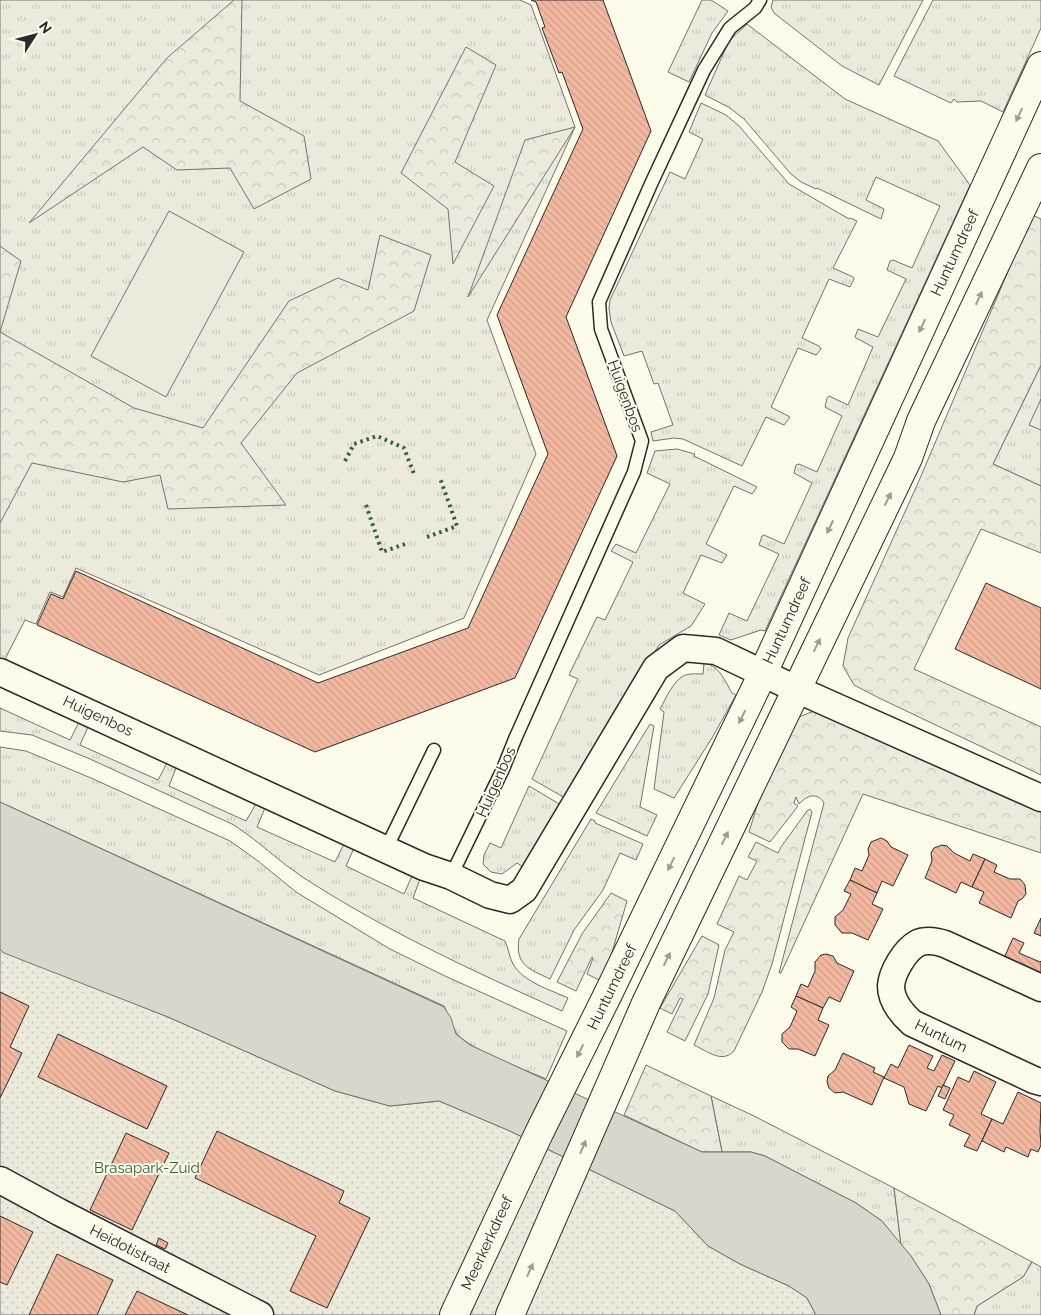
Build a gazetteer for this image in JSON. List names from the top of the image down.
{
  "streets": {
    "street": [
      "Huntumdreef",
      "Huigenbos",
      "Huntum",
      "Meerkerkdreef",
      "Heidotistraat"
    ]
  },
  "crossings": [
    ["Huntumdreef", "Huigenbos"],
    ["Huntumdreef", "Meerkerkdreef"]
  ],
  "parks": ["Brasapark-Zuid"],
  "north": "top right"
}
